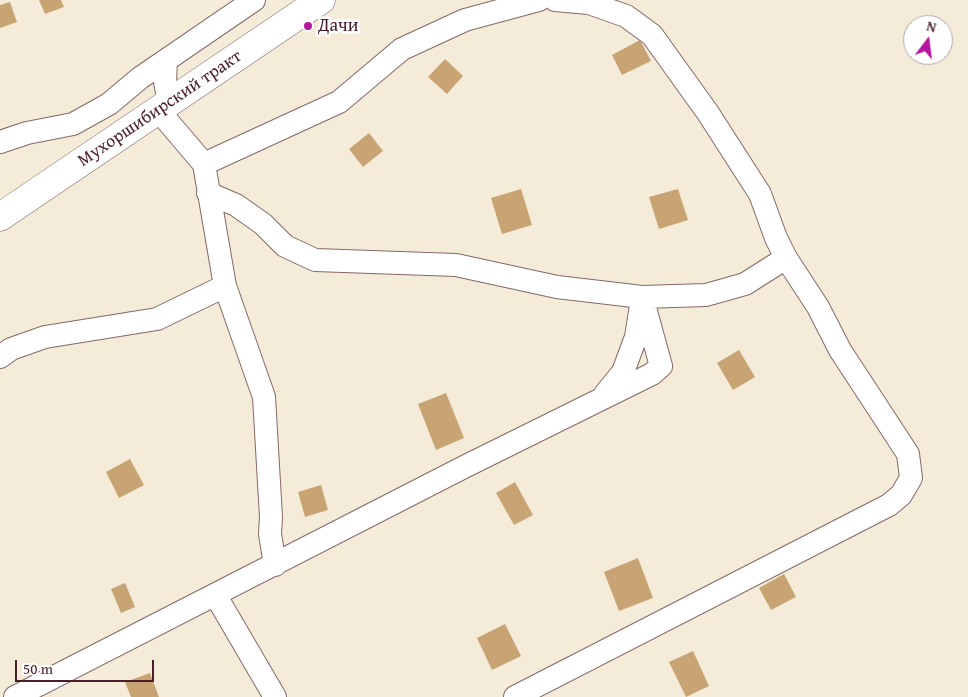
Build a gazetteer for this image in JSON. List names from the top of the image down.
{
  "streets": {
    "main road": ["Мухоршибирский тракт"]
  },
  "places": ["Дачи"],
  "scale_bar": "50 m",
  "north": "top"
}
